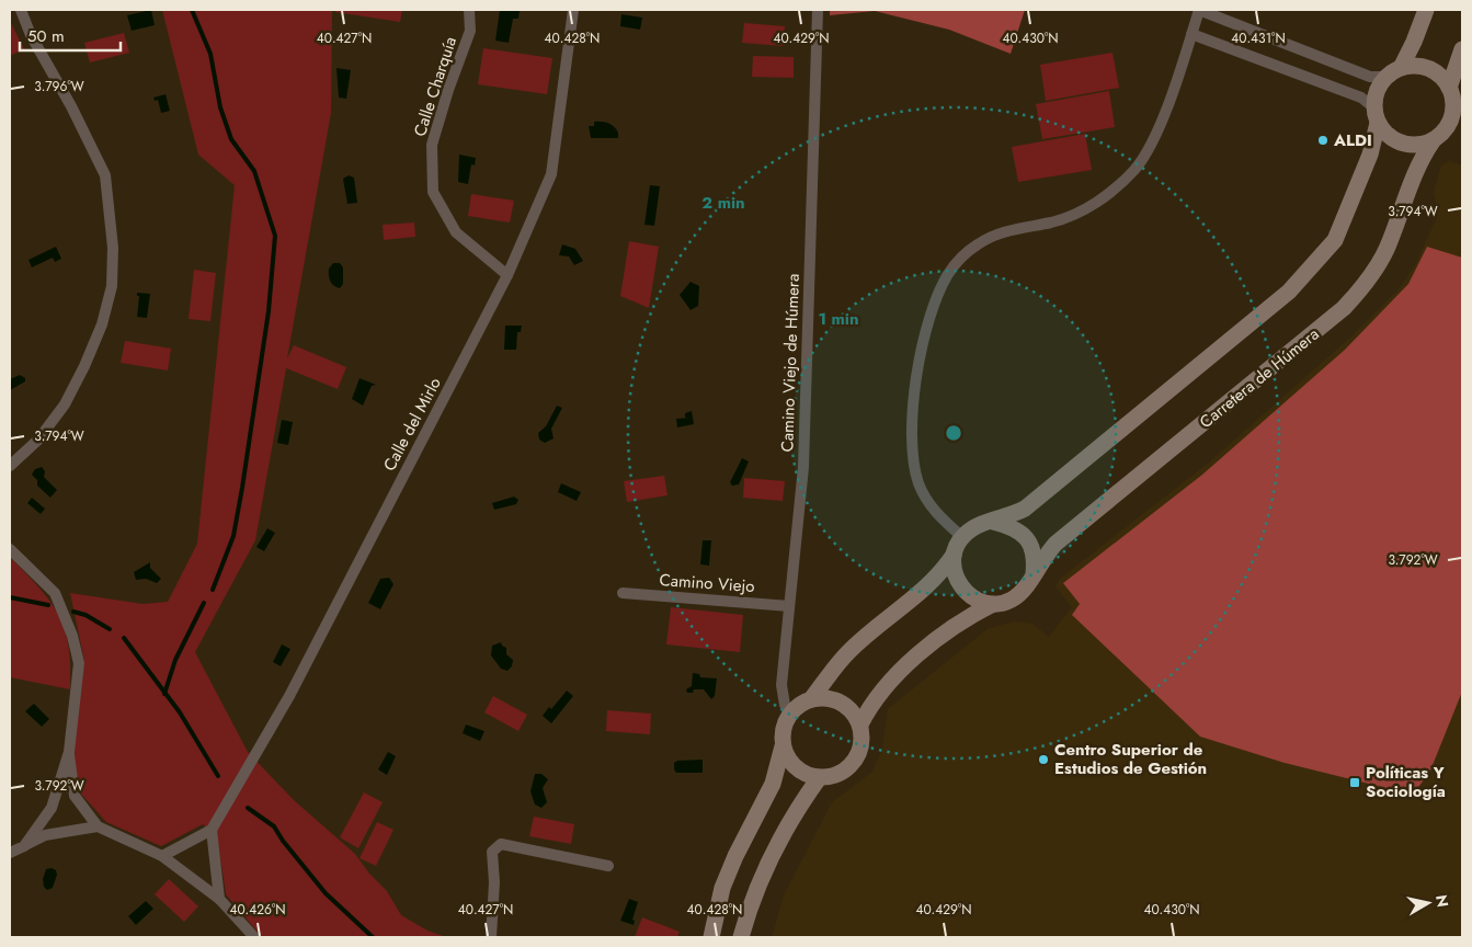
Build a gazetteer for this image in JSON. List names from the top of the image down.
{
  "streets": {
    "street": [
      "Calle Charquía",
      "Camino Viejo de Húmera",
      "Carretera de Húmera",
      "Calle del Mirlo",
      "Camino Viejo"
    ]
  },
  "crossings": [
    ["Calle Charquía", "Calle del Mirlo"],
    ["Camino Viejo de Húmera", "Camino Viejo"]
  ],
  "places": {
    "other": ["ALDI", "Centro Superior de Estudios de Gestión"],
    "transit": ["Políticas Y Sociología"]
  },
  "scale_bar": "50 m",
  "north": "right",
  "coordinates": [
    "40.427°N",
    "40.428°N",
    "40.429°N",
    "40.430°N",
    "40.431°N",
    "3.796°W",
    "3.794°W",
    "3.792°W",
    "40.426°N"
  ],
  "rings": ["2 min", "1 min"]
}
